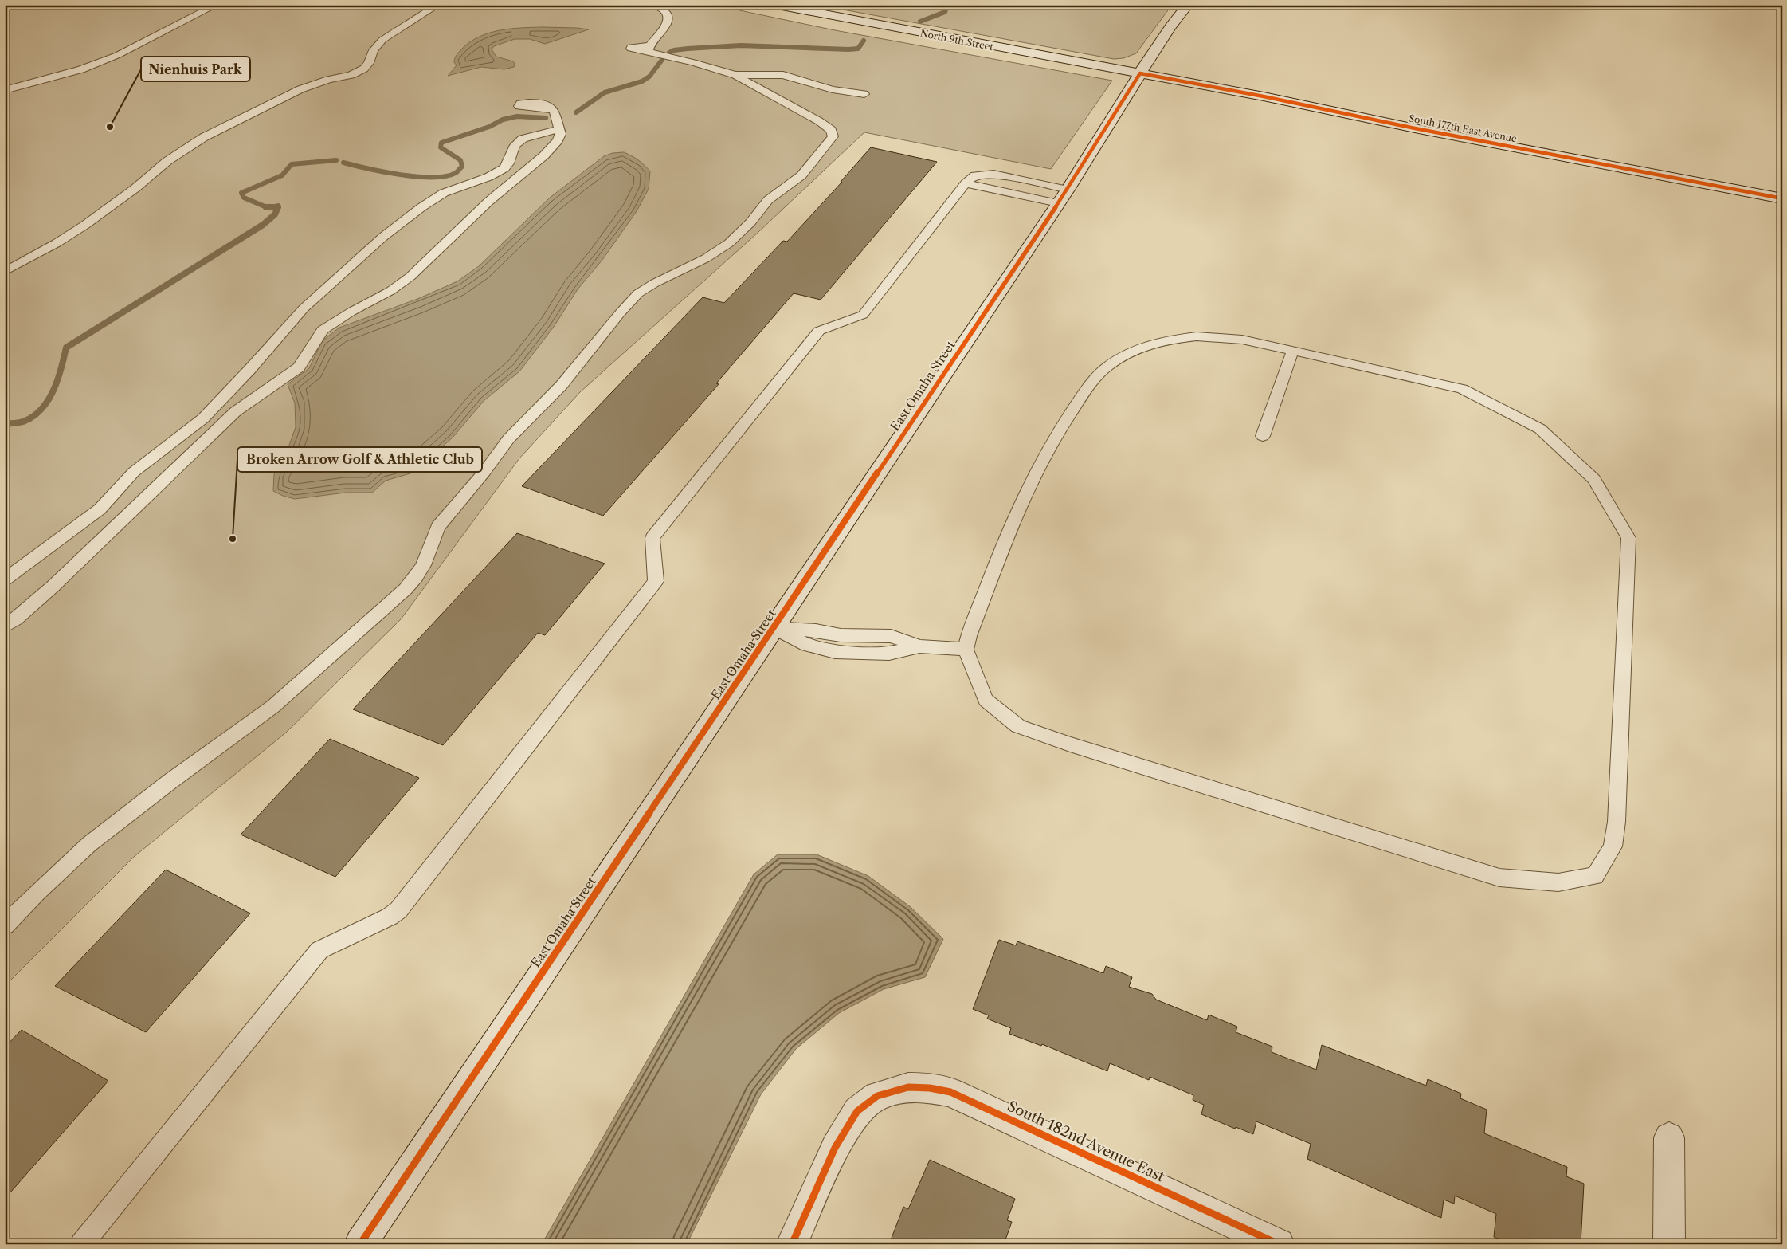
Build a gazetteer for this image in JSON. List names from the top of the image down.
{
  "streets": {
    "street": [
      "North 9th Street",
      "South 177th East Avenue",
      "East Omaha Street",
      "South 182nd Avenue East"
    ]
  },
  "crossings": [
    ["North 9th Street", "South 177th East Avenue"],
    ["North 9th Street", "East Omaha Street"],
    ["South 177th East Avenue", "East Omaha Street"]
  ],
  "places": ["Nienhuis Park", "Broken Arrow Golf & Athletic Club"]
}
